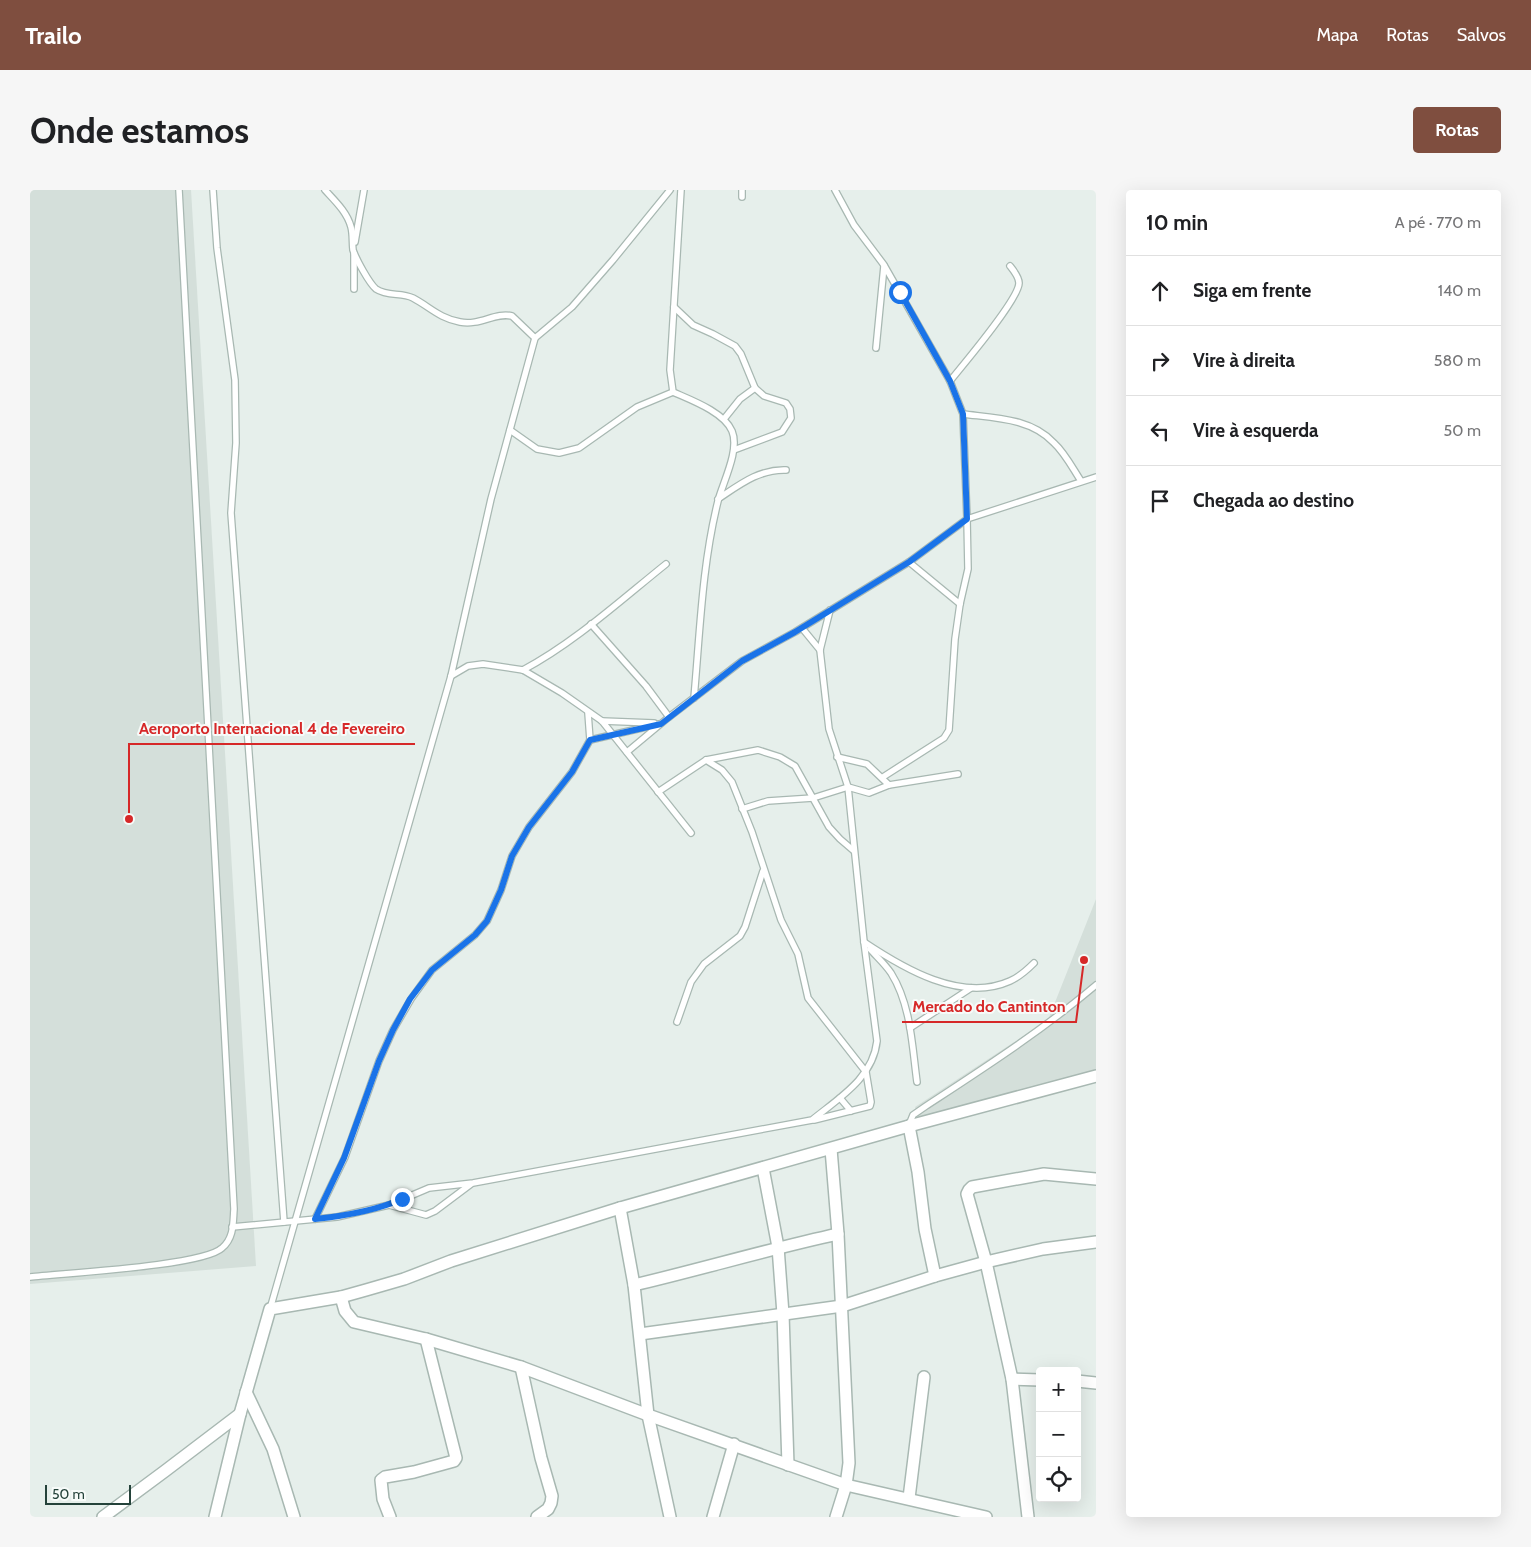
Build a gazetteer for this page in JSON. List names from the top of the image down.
{
  "places": ["Aeroporto Internacional 4 de Fevereiro", "Mercado do Cantinton"],
  "scale_bar": "50 m",
  "page": {
    "header": "Trailo",
    "nav": ["Mapa", "Rotas", "Salvos"],
    "buttons": "Rotas",
    "title": "Onde estamos",
    "heading": ["10 min", "A pé · 770 m"],
    "list": [
      ["Siga em frente", "140 m"],
      ["Vire à direita", "580 m"],
      ["Vire à esquerda", "50 m"],
      "Chegada ao destino"
    ],
    "map_buttons": ["+", "−"],
    "scale": "50 m"
  }
}
